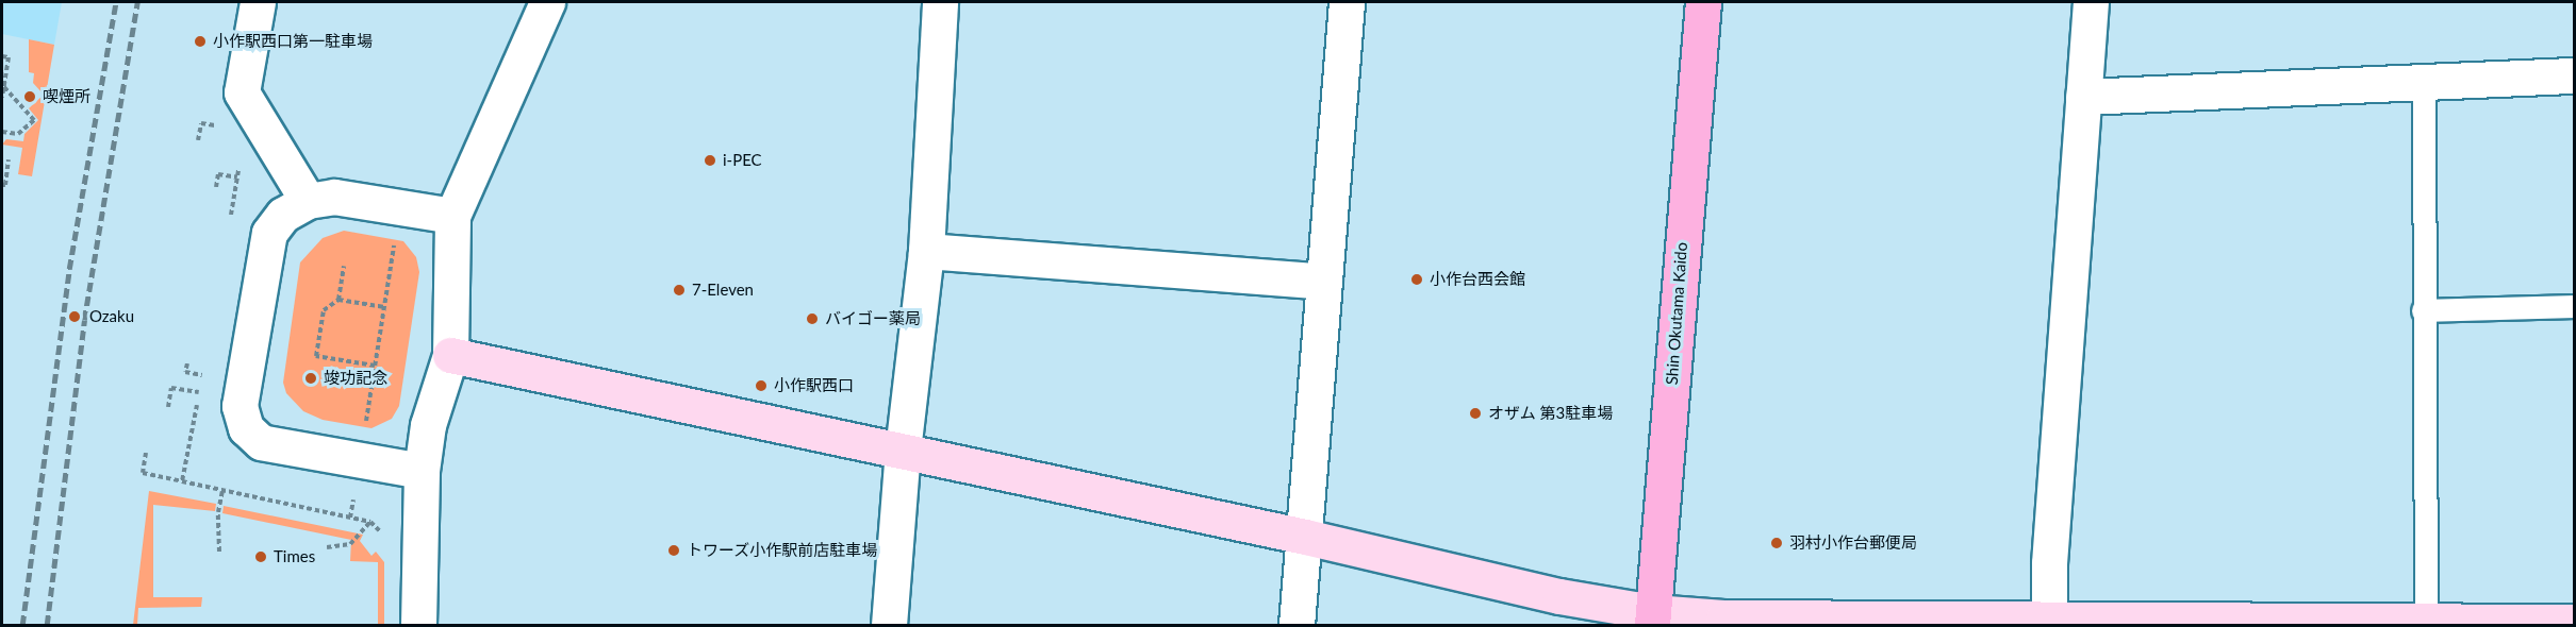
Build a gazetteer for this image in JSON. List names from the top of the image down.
{
  "streets": {
    "main road": ["Shin Okutama Kaido"]
  },
  "places": [
    "小作駅西口第一駐車場",
    "喫煙所",
    "i-PEC",
    "小作台西会館",
    "7-Eleven",
    "Ozaku",
    "バイゴー薬局",
    "竣功記念",
    "小作駅西口",
    "オザム 第3駐車場",
    "羽村小作台郵便局",
    "トワーズ小作駅前店駐車場",
    "Times"
  ]
}
